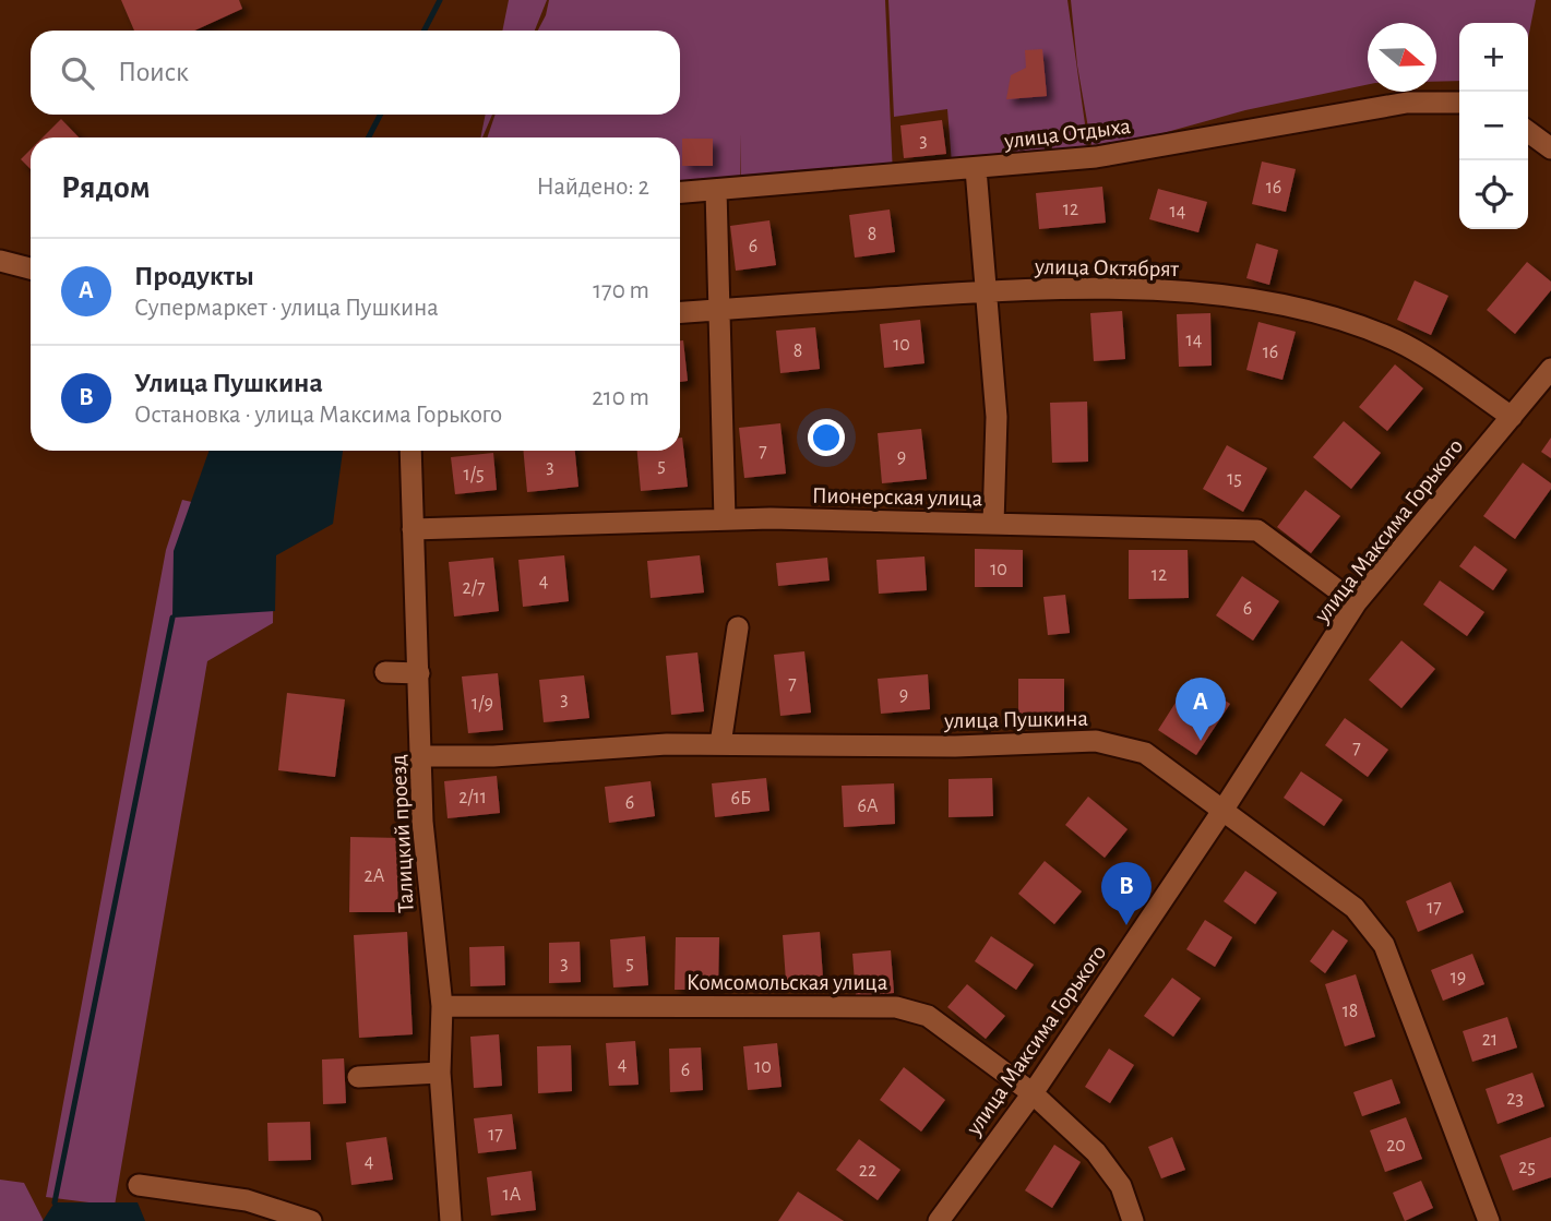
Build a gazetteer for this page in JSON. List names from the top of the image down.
{
  "streets": {
    "street": [
      "улица Отдыха",
      "улица Октябрят",
      "Пионерская улица",
      "улица Максима Горького",
      "улица Пушкина",
      "Талицкий проезд",
      "Комсомольская улица"
    ]
  },
  "crossings": [
    ["улица Октябрят", "улица Максима Горького"],
    ["Пионерская улица", "улица Максима Горького"],
    ["Пионерская улица", "Талицкий проезд"],
    ["улица Максима Горького", "улица Пушкина"],
    ["улица Максима Горького", "Комсомольская улица"],
    ["улица Пушкина", "Талицкий проезд"],
    ["Талицкий проезд", "Комсомольская улица"]
  ],
  "house_numbers": [
    "3",
    "16",
    "12",
    "14",
    "8",
    "6",
    "14",
    "10",
    "8",
    "16",
    "7",
    "9",
    "5",
    "3",
    "1/5",
    "15",
    "10",
    "12",
    "4",
    "2/7",
    "6",
    "7",
    "9",
    "3",
    "1/9",
    "7",
    "2/11",
    "6Б",
    "6",
    "6А",
    "2А",
    "17",
    "3",
    "5",
    "19",
    "18",
    "21",
    "4",
    "10",
    "6",
    "23",
    "17",
    "20",
    "4",
    "25",
    "22",
    "1А"
  ],
  "north": "right",
  "page": {
    "map_buttons": ["+", "−"],
    "search": "Поиск",
    "heading": ["Рядом", "Найдено: 2"],
    "list": [
      {
        "mark": "A",
        "name": "Продукты",
        "note": "Супермаркет · улица Пушкина",
        "value": "170 m"
      },
      {
        "mark": "B",
        "name": "Улица Пушкина",
        "note": "Остановка · улица Максима Горького",
        "value": "210 m"
      }
    ],
    "pins": ["A", "B"]
  }
}
